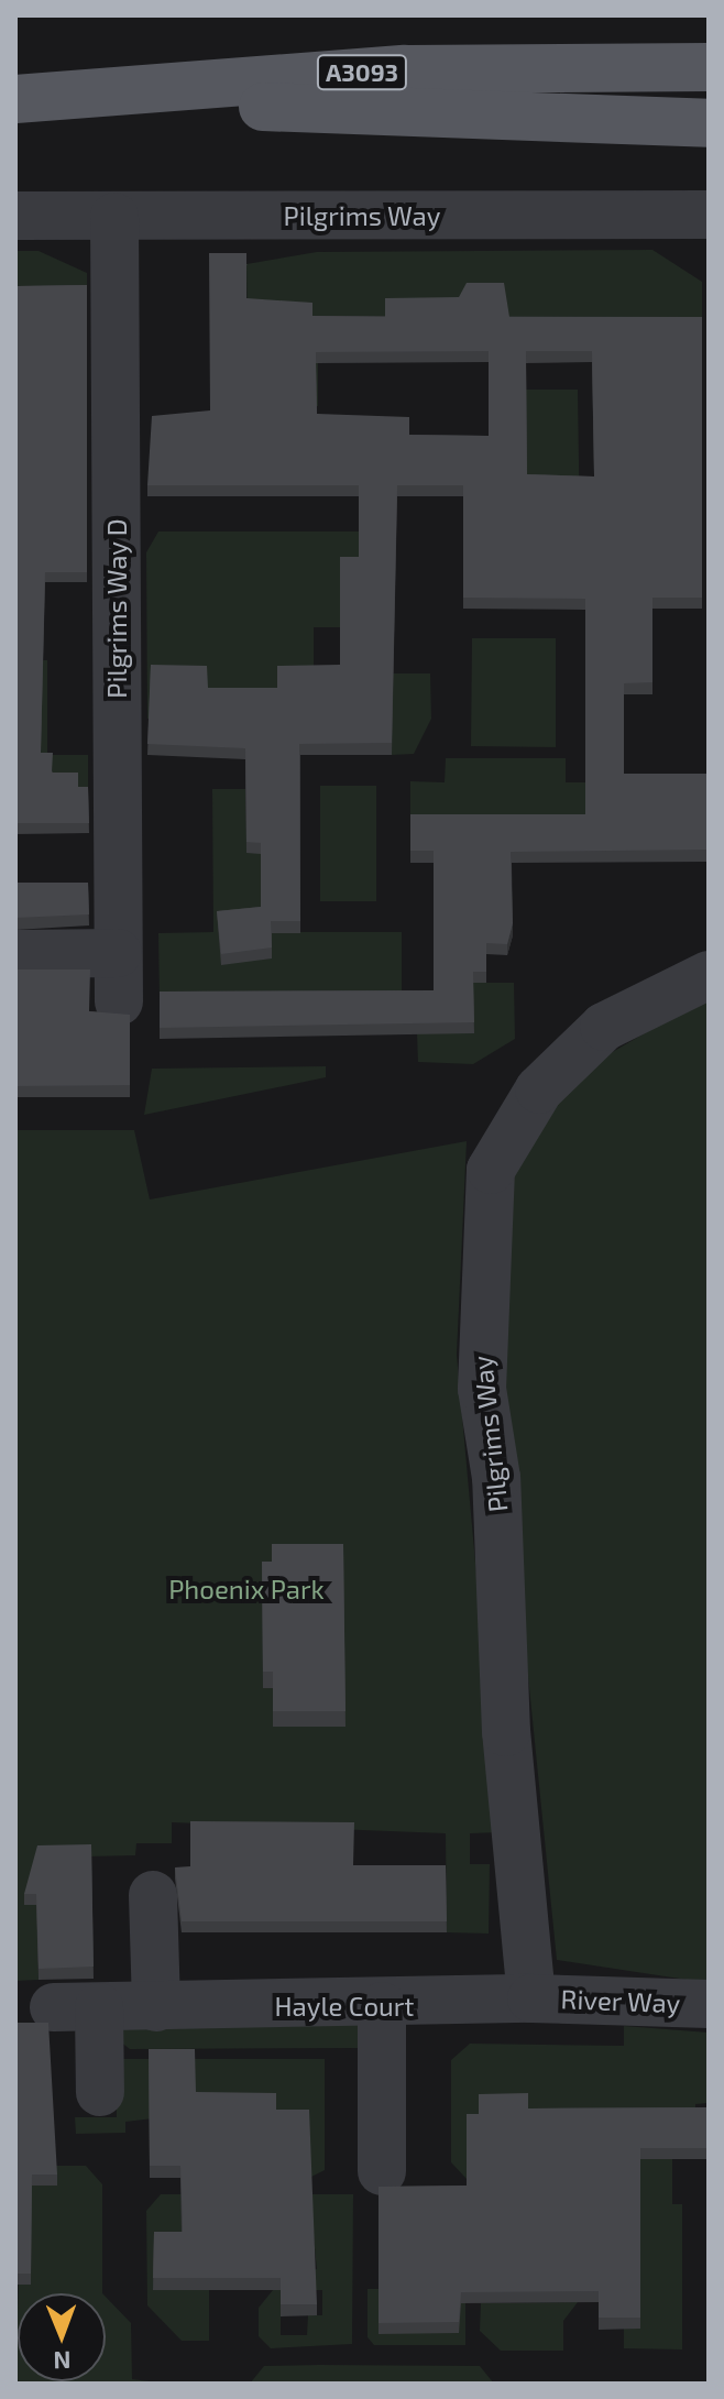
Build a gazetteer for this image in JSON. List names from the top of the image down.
{
  "streets": {
    "main road": ["A3093"],
    "street": [
      "Pilgrims Way",
      "Pilgrims Way D",
      "River Way",
      "Hayle Court"
    ]
  },
  "crossings": [
    ["Pilgrims Way", "Pilgrims Way D"],
    ["Pilgrims Way", "River Way"],
    ["Pilgrims Way", "Hayle Court"],
    ["River Way", "Hayle Court"]
  ],
  "parks": ["Phoenix Park"],
  "north": "bottom"
}
